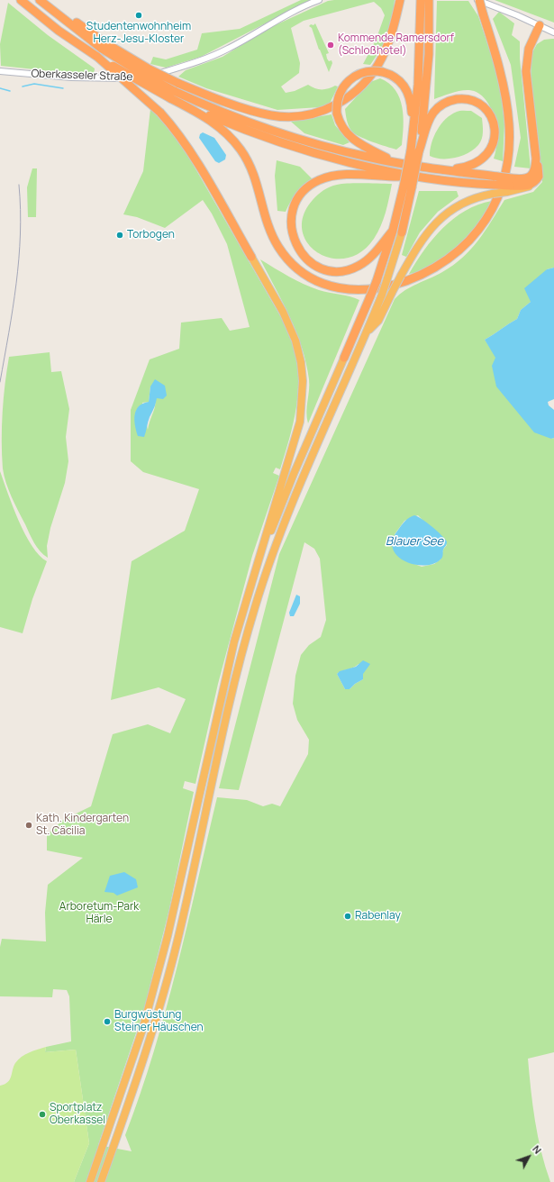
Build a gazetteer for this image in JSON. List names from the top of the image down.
{
  "streets": {
    "street": ["Oberkasseler Straße"]
  },
  "water": ["Blauer See"],
  "parks": ["Arboretum-Park Härle"],
  "places": [
    "Studentenwohnheim Herz-Jesu-Kloster",
    "Kommende Ramersdorf (Schloßhotel)",
    "Torbogen",
    "Kath. Kindergarten St. Cäcilia",
    "Rabenlay",
    "Burgwüstung Steiner Häuschen",
    "Sportplatz Oberkassel"
  ],
  "north": "top right"
}
